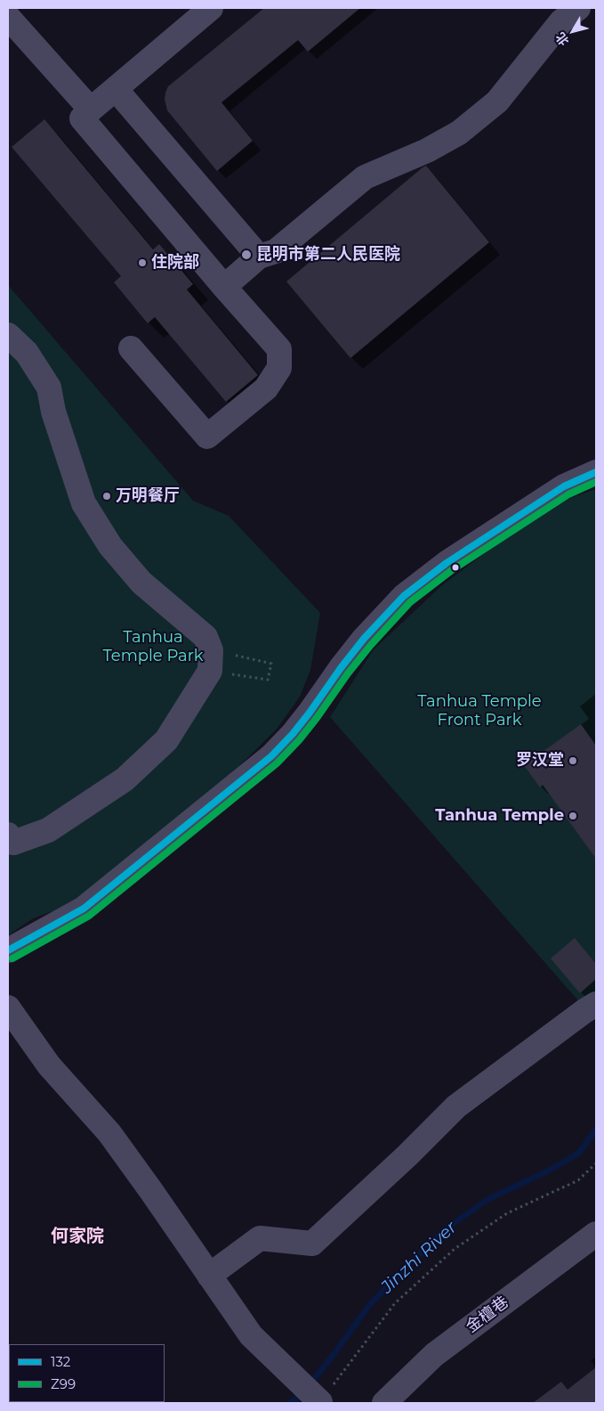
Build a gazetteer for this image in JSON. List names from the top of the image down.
{
  "streets": {
    "street": ["金檀巷"]
  },
  "districts": ["何家院"],
  "water": ["Jinzhi River"],
  "parks": ["Tanhua Temple Park", "Tanhua Temple Front Park"],
  "places": [
    "昆明市第二人民医院",
    "住院部",
    "万明餐厅",
    "罗汉堂",
    "Tanhua Temple"
  ],
  "lines": ["transit line 132", "transit line Z99"],
  "legend": ["132", "Z99"],
  "north": "bottom left"
}
